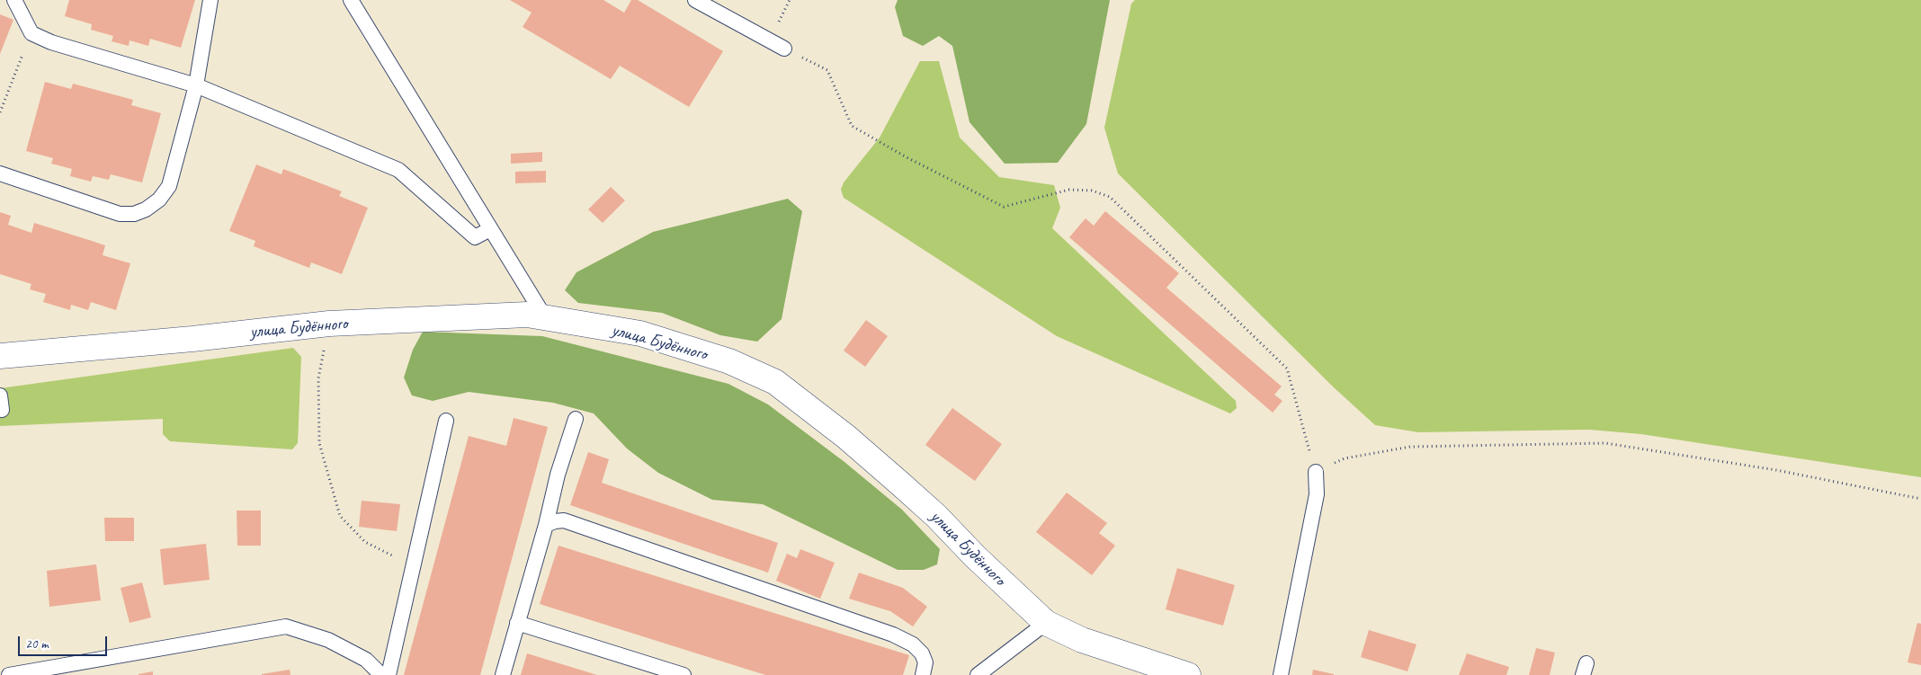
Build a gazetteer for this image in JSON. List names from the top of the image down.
{
  "streets": {
    "street": ["улица Будённого"]
  },
  "scale_bar": "20 m"
}
